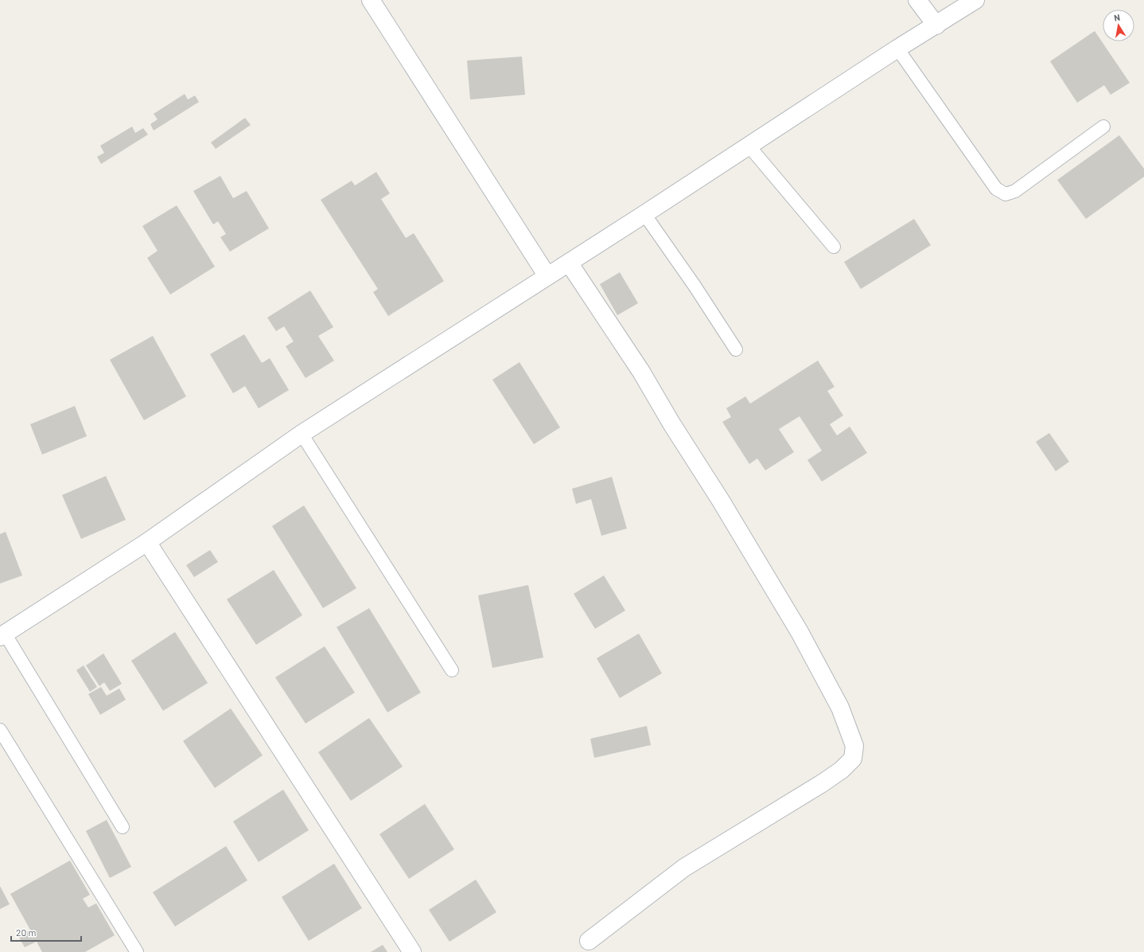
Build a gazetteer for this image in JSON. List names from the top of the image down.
{
  "scale_bar": "20 m",
  "north": "top"
}
